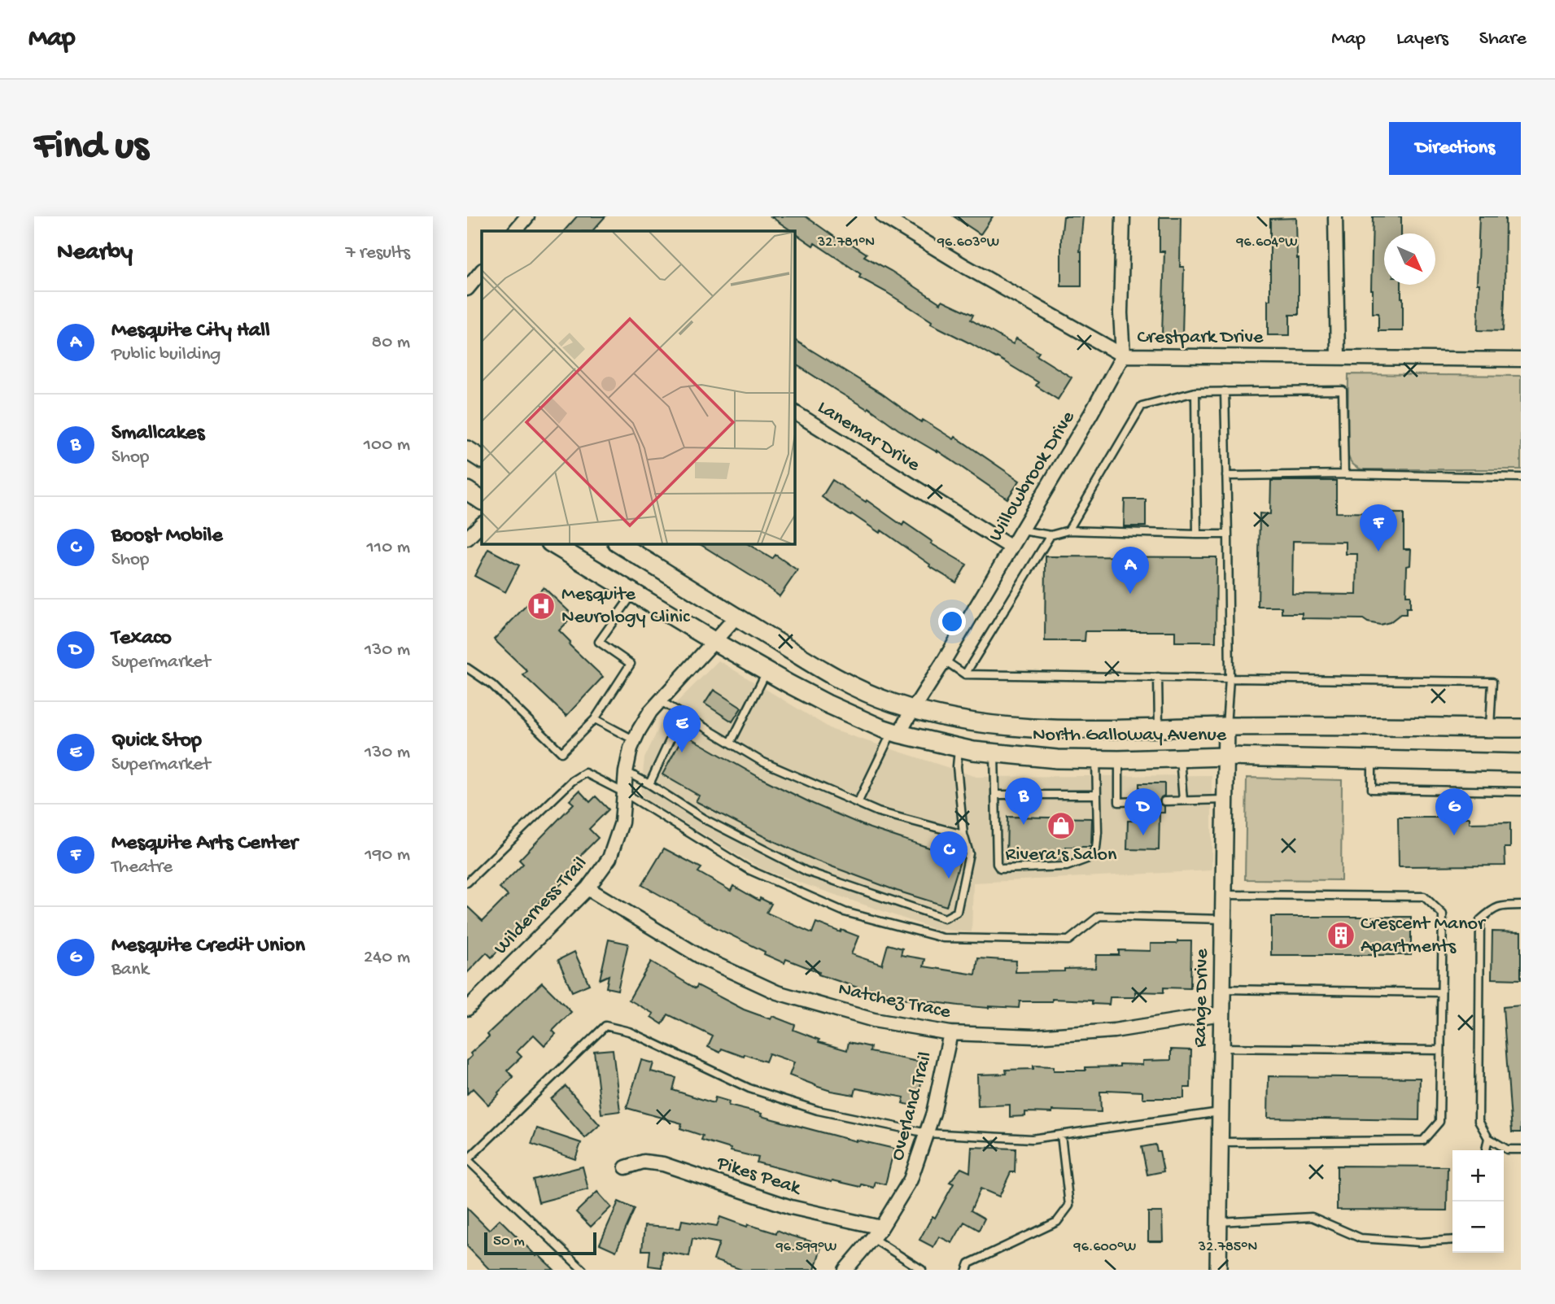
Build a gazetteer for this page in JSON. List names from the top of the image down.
{
  "streets": {
    "main road": ["North Galloway Avenue"],
    "street": [
      "Crestpark Drive",
      "Lanemar Drive",
      "Willowbrook Drive",
      "Wilderness Trail",
      "Range Drive",
      "Natchez Trace",
      "Overland Trail",
      "Pikes Peak"
    ]
  },
  "crossings": [
    ["Crestpark Drive", "Willowbrook Drive"],
    ["Lanemar Drive", "Willowbrook Drive"],
    ["Willowbrook Drive", "North Galloway Avenue"],
    ["North Galloway Avenue", "Wilderness Trail"],
    ["North Galloway Avenue", "Range Drive"],
    ["Wilderness Trail", "Natchez Trace"],
    ["Range Drive", "Natchez Trace"],
    ["Natchez Trace", "Overland Trail"],
    ["Overland Trail", "Pikes Peak"]
  ],
  "places": {
    "hospital": ["Mesquite Neurology Clinic"],
    "shop": ["Rivera's Salon"],
    "building": ["Crescent Manor Apartments"]
  },
  "scale_bar": "50 m",
  "north": "bottom right",
  "page": {
    "header": "Map",
    "nav": ["Map", "Layers", "Share"],
    "buttons": "Directions",
    "title": "Find us",
    "heading": ["Nearby", "7 results"],
    "list": [
      {
        "mark": "A",
        "name": "Mesquite City Hall",
        "note": "Public building",
        "value": "80 m"
      },
      {
        "mark": "B",
        "name": "Smallcakes",
        "note": "Shop",
        "value": "100 m"
      },
      {
        "mark": "C",
        "name": "Boost Mobile",
        "note": "Shop",
        "value": "110 m"
      },
      {
        "mark": "D",
        "name": "Texaco",
        "note": "Supermarket",
        "value": "130 m"
      },
      {
        "mark": "E",
        "name": "Quick Stop",
        "note": "Supermarket",
        "value": "130 m"
      },
      {
        "mark": "F",
        "name": "Mesquite Arts Center",
        "note": "Theatre",
        "value": "190 m"
      },
      {
        "mark": "G",
        "name": "Mesquite Credit Union",
        "note": "Bank",
        "value": "240 m"
      }
    ],
    "pins": [
      "F",
      "A",
      "E",
      "B",
      "D",
      "G",
      "C"
    ],
    "map_buttons": ["+", "−"],
    "scale": "50 m"
  },
  "coordinates": [
    "32.781°N",
    "96.603°W",
    "96.604°W",
    "32.785°N",
    "96.599°W",
    "96.600°W"
  ]
}
